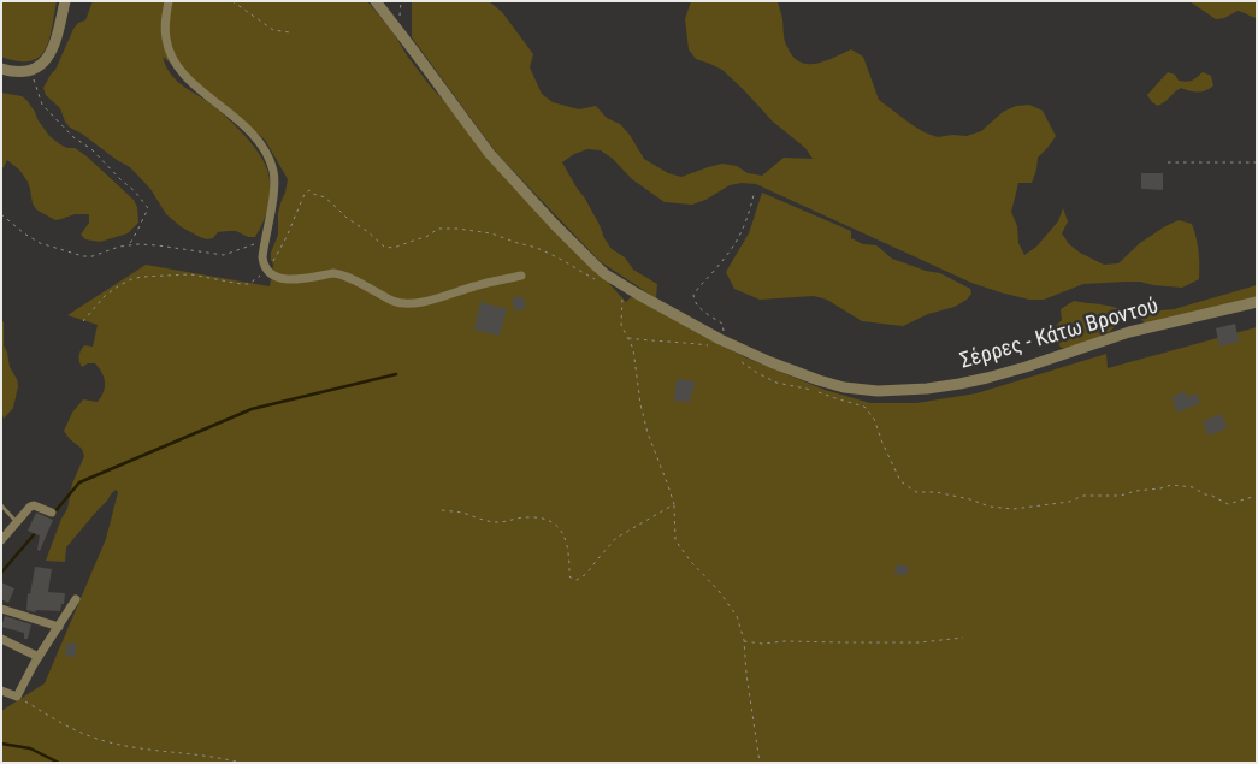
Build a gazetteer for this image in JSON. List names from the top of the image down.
{
  "streets": {
    "street": ["Σέρρες - Κάτω Βροντού"]
  }
}
